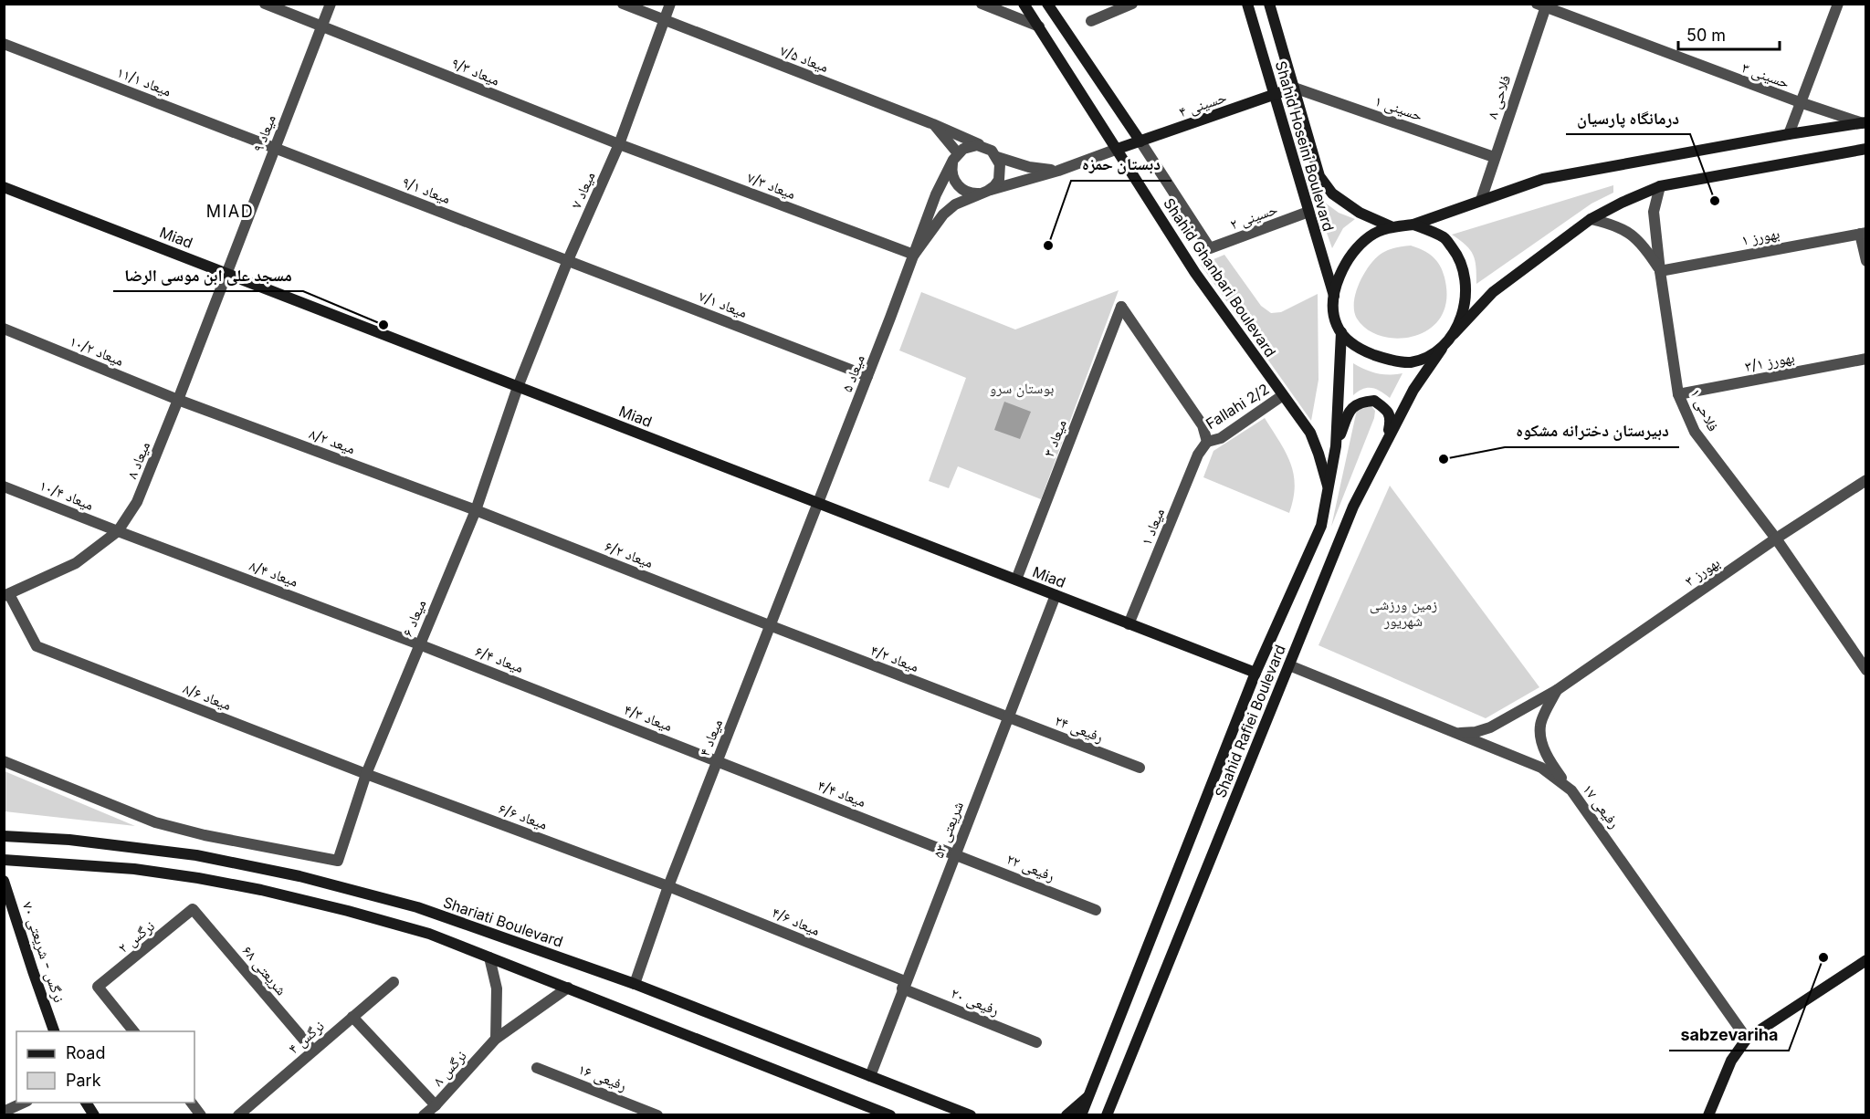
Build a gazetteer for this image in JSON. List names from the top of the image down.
{
  "streets": {
    "main road": [
      "حسینی ۴",
      "Shahid Hoseini Boulevard",
      "Miad",
      "Shahid Ghanbari Boulevard",
      "Shahid Rafiei Boulevard",
      "Shariati Boulevard",
      "نرگس - شریعتی ۷۰"
    ],
    "street": [
      "میعاد ۷/۵",
      "میعاد ۹/۳",
      "حسینی ۳",
      "میعاد ۱۱/۱",
      "فلاحی ۸",
      "حسینی ۱",
      "میعاد ۹",
      "میعاد ۷/۳",
      "میعاد ۹/۱",
      "میعاد ۷",
      "حسینی ۲",
      "بهورز ۱",
      "میعاد ۷/۱",
      "میعاد ۱۰/۲",
      "بهورز ۳/۱",
      "میعاد ۵",
      "Fallahi 2/2",
      "فلاحی ۱",
      "میعاد ۳",
      "میعد ۸/۲",
      "میعاد ۸",
      "میعاد ۱۰/۴",
      "میعاد ۱",
      "میعاد ۶/۲",
      "بهورز ۳",
      "میعاد ۸/۴",
      "میعاد ۶",
      "میعاد ۴/۲",
      "میعاد ۶/۴",
      "میعاد ۸/۶",
      "میعاد ۴/۳",
      "رفیعی ۲۴",
      "میعاد ۴",
      "میعاد ۴/۴",
      "رفیعی ۱۷",
      "میعاد ۶/۶",
      "شریعتی ۵۳",
      "رفیعی ۲۲",
      "میعاد ۴/۶",
      "نرگس ۲",
      "شریعتی ۶۸",
      "رفیعی ۲۰",
      "نرگس ۴",
      "نرگس ۸",
      "رفیعی ۱۶"
    ]
  },
  "crossings": [
    ["میعاد ۷/۵", "میعاد ۷"],
    ["میعاد ۹/۳", "میعاد ۹"],
    ["میعاد ۹/۳", "میعاد ۷/۳"],
    ["میعاد ۹/۳", "میعاد ۷"],
    ["حسینی ۳", "فلاحی ۸"],
    ["میعاد ۱۱/۱", "میعاد ۹"],
    ["میعاد ۱۱/۱", "میعاد ۹/۱"],
    ["فلاحی ۸", "حسینی ۱"],
    ["حسینی ۴", "حسینی ۱"],
    ["حسینی ۴", "Shahid Hoseini Boulevard"],
    ["حسینی ۴", "حسینی ۲"],
    ["حسینی ۴", "Shahid Ghanbari Boulevard"],
    ["حسینی ۱", "Shahid Hoseini Boulevard"],
    ["میعاد ۹", "میعاد ۹/۱"],
    ["میعاد ۹", "Miad"],
    ["میعاد ۹", "میعاد ۸"],
    ["Shahid Hoseini Boulevard", "حسینی ۲"],
    ["Shahid Hoseini Boulevard", "Shahid Rafiei Boulevard"],
    ["میعاد ۷/۳", "میعاد ۷"],
    ["میعاد ۷/۳", "میعاد ۵"],
    ["میعاد ۹/۱", "میعاد ۷"],
    ["میعاد ۹/۱", "میعاد ۷/۱"],
    ["میعاد ۷", "Miad"],
    ["میعاد ۷", "میعاد ۷/۱"],
    ["میعاد ۷", "میعاد ۶"],
    ["بهورز ۱", "فلاحی ۱"],
    ["Miad", "میعاد ۵"],
    ["Miad", "میعاد ۳"],
    ["Miad", "میعاد ۸"],
    ["Miad", "میعاد ۱"],
    ["Miad", "میعاد ۶"],
    ["Miad", "Shahid Rafiei Boulevard"],
    ["Miad", "میعاد ۴"],
    ["Miad", "شریعتی ۵۳"],
    ["Shahid Ghanbari Boulevard", "Fallahi 2/2"],
    ["Shahid Ghanbari Boulevard", "Shahid Rafiei Boulevard"],
    ["میعاد ۷/۱", "میعاد ۵"],
    ["میعاد ۱۰/۲", "میعد ۸/۲"],
    ["میعاد ۱۰/۲", "میعاد ۸"],
    ["بهورز ۳/۱", "فلاحی ۱"],
    ["میعاد ۵", "میعاد ۴"],
    ["Fallahi 2/2", "میعاد ۳"],
    ["Fallahi 2/2", "میعاد ۱"],
    ["فلاحی ۱", "بهورز ۳"],
    ["میعاد ۳", "میعاد ۱"],
    ["میعد ۸/۲", "میعاد ۸"],
    ["میعد ۸/۲", "میعاد ۶/۲"],
    ["میعد ۸/۲", "میعاد ۶"],
    ["میعاد ۸", "میعاد ۱۰/۴"],
    ["میعاد ۸", "میعاد ۸/۴"],
    ["میعاد ۸", "میعاد ۸/۶"],
    ["میعاد ۱۰/۴", "میعاد ۸/۴"],
    ["میعاد ۶/۲", "میعاد ۶"],
    ["میعاد ۶/۲", "میعاد ۴/۲"],
    ["میعاد ۶/۲", "میعاد ۴"],
    ["بهورز ۳", "رفیعی ۱۷"],
    ["میعاد ۸/۴", "میعاد ۶"],
    ["میعاد ۸/۴", "میعاد ۶/۴"],
    ["میعاد ۶", "میعاد ۶/۴"],
    ["میعاد ۶", "میعاد ۸/۶"],
    ["میعاد ۶", "میعاد ۶/۶"],
    ["میعاد ۴/۲", "رفیعی ۲۴"],
    ["میعاد ۴/۲", "میعاد ۴"],
    ["میعاد ۴/۲", "شریعتی ۵۳"],
    ["میعاد ۶/۴", "میعاد ۴/۳"],
    ["میعاد ۸/۶", "میعاد ۶/۶"],
    ["میعاد ۴/۳", "میعاد ۴"],
    ["میعاد ۴/۳", "میعاد ۴/۴"],
    ["Shahid Rafiei Boulevard", "رفیعی ۱۷"],
    ["رفیعی ۲۴", "شریعتی ۵۳"],
    ["میعاد ۴", "میعاد ۴/۴"],
    ["میعاد ۴", "میعاد ۶/۶"],
    ["میعاد ۴", "میعاد ۴/۶"],
    ["میعاد ۴", "Shariati Boulevard"],
    ["میعاد ۴/۴", "شریعتی ۵۳"],
    ["میعاد ۴/۴", "رفیعی ۲۲"],
    ["میعاد ۶/۶", "میعاد ۴/۶"],
    ["شریعتی ۵۳", "رفیعی ۲۲"],
    ["شریعتی ۵۳", "میعاد ۴/۶"],
    ["شریعتی ۵۳", "Shariati Boulevard"],
    ["شریعتی ۵۳", "رفیعی ۲۰"],
    ["میعاد ۴/۶", "رفیعی ۲۰"],
    ["نرگس ۲", "شریعتی ۶۸"],
    ["شریعتی ۶۸", "نرگس ۴"]
  ],
  "districts": ["MIAD"],
  "parks": ["بوستان سرو", "زمین ورزشی شهریور"],
  "places": [
    "درمانگاه پارسیان",
    "دبستان حمزه",
    "مسجد علی ابن موسی الرضا",
    "دبیرستان دخترانه مشکوه",
    "sabzevariha"
  ],
  "legend": ["Road", "Park"],
  "scale_bar": "50 m"
}
